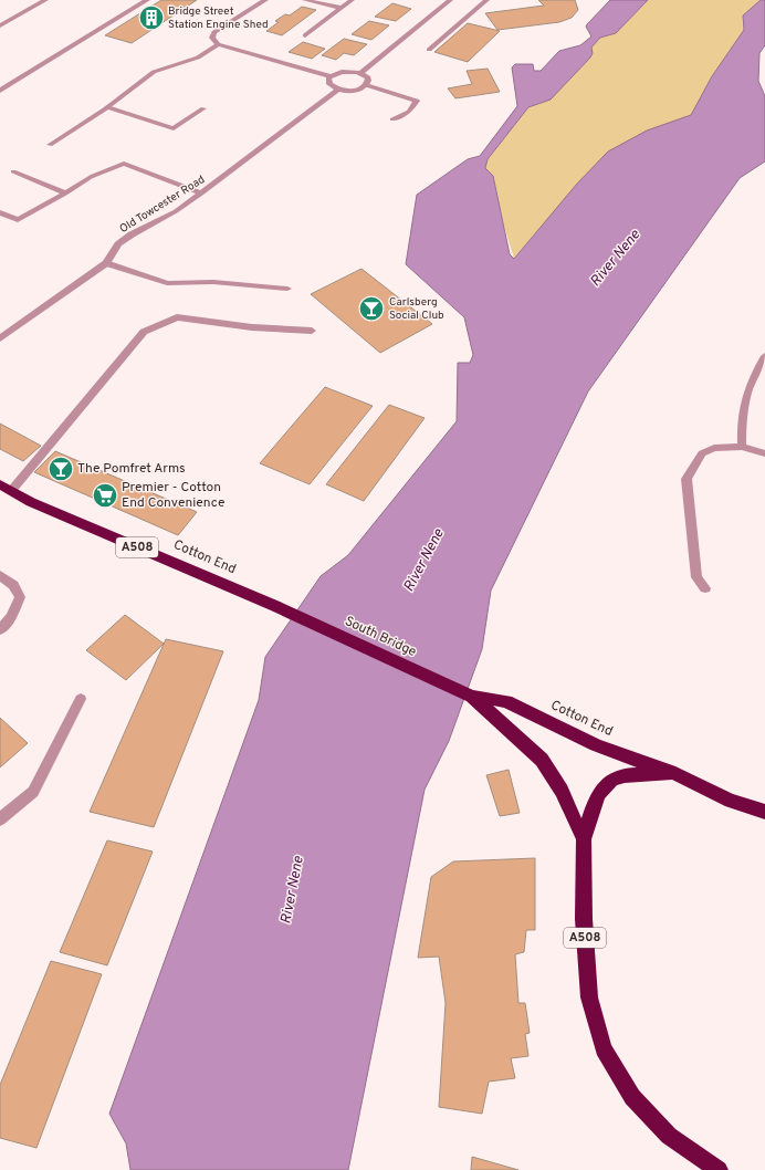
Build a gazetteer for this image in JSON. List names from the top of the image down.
{
  "streets": {
    "highway": ["A508", "Cotton End", "South Bridge"],
    "street": ["Old Towcester Road"]
  },
  "crossings": [
    ["A508", "Cotton End"],
    ["A508", "South Bridge"],
    ["Cotton End", "South Bridge"]
  ],
  "water": ["River Nene"],
  "places": {
    "building": ["Bridge Street Station Engine Shed"],
    "bar": ["Carlsberg Social Club", "The Pomfret Arms"],
    "supermarket": ["Premier - Cotton End Convenience"]
  }
}
